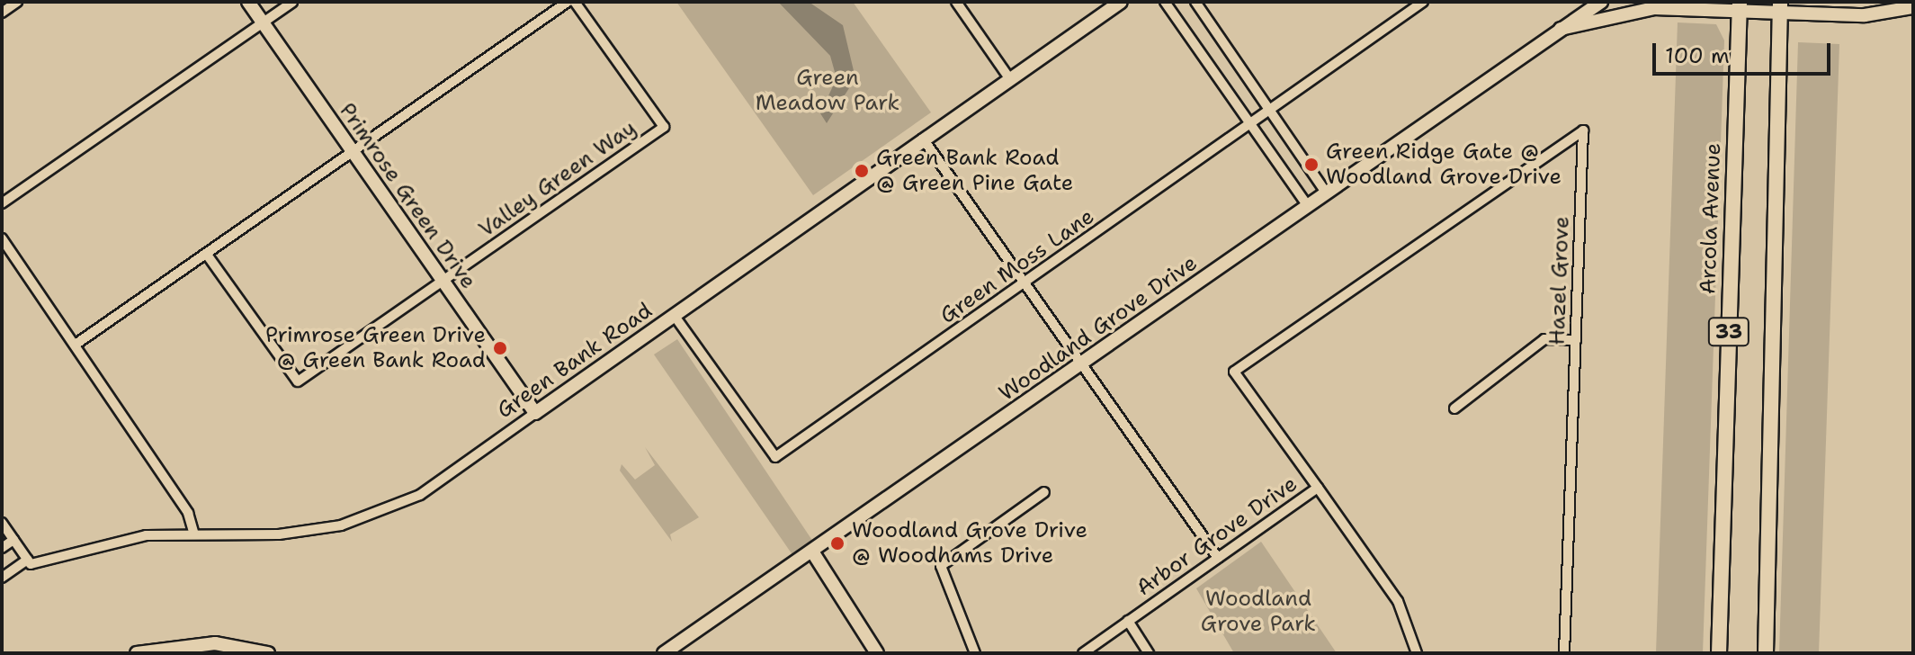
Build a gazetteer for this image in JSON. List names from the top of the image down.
{
  "streets": {
    "main road": ["Arcola Avenue", "33"],
    "street": [
      "Valley Green Way",
      "Primrose Green Drive",
      "Green Moss Lane",
      "Hazel Grove",
      "Woodland Grove Drive",
      "Green Bank Road",
      "Arbor Grove Drive"
    ]
  },
  "crossings": [
    ["Valley Green Way", "Primrose Green Drive"],
    ["Primrose Green Drive", "Green Bank Road"],
    ["Arcola Avenue", "Woodland Grove Drive"],
    ["Green Moss Lane", "Green Bank Road"],
    ["Hazel Grove", "Arbor Grove Drive"],
    ["Woodland Grove Drive", "33"]
  ],
  "parks": ["Green Meadow Park", "Woodland Grove Park"],
  "places": [
    "Green Ridge Gate @ Woodland Grove Drive",
    "Green Bank Road @ Green Pine Gate",
    "Primrose Green Drive @ Green Bank Road",
    "Woodland Grove Drive @ Woodhams Drive"
  ],
  "scale_bar": "100 m"
}
